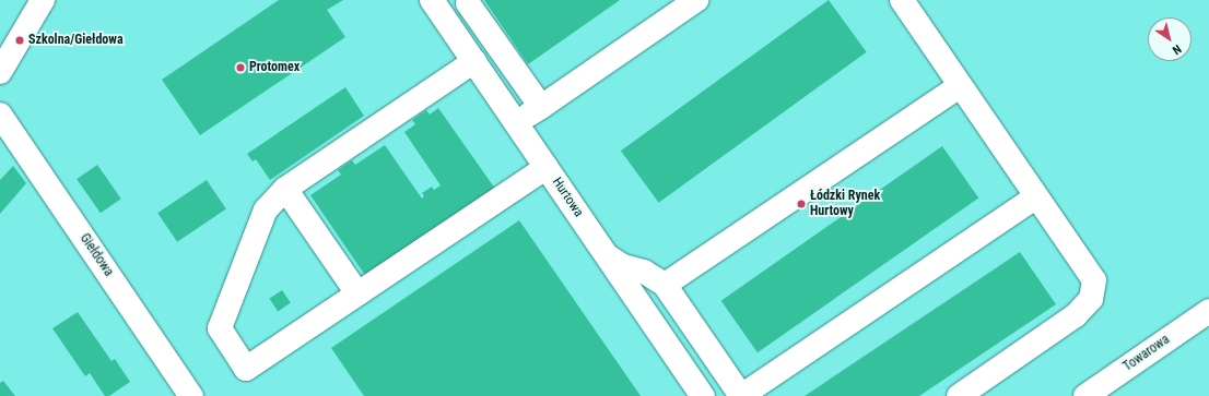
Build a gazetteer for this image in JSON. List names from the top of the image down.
{
  "streets": {
    "street": ["Hurtowa", "Giełdowa", "Towarowa"]
  },
  "places": ["Szkolna/Giełdowa", "Protomex", "Łódzki Rynek Hurtowy"],
  "north": "bottom right"
}
